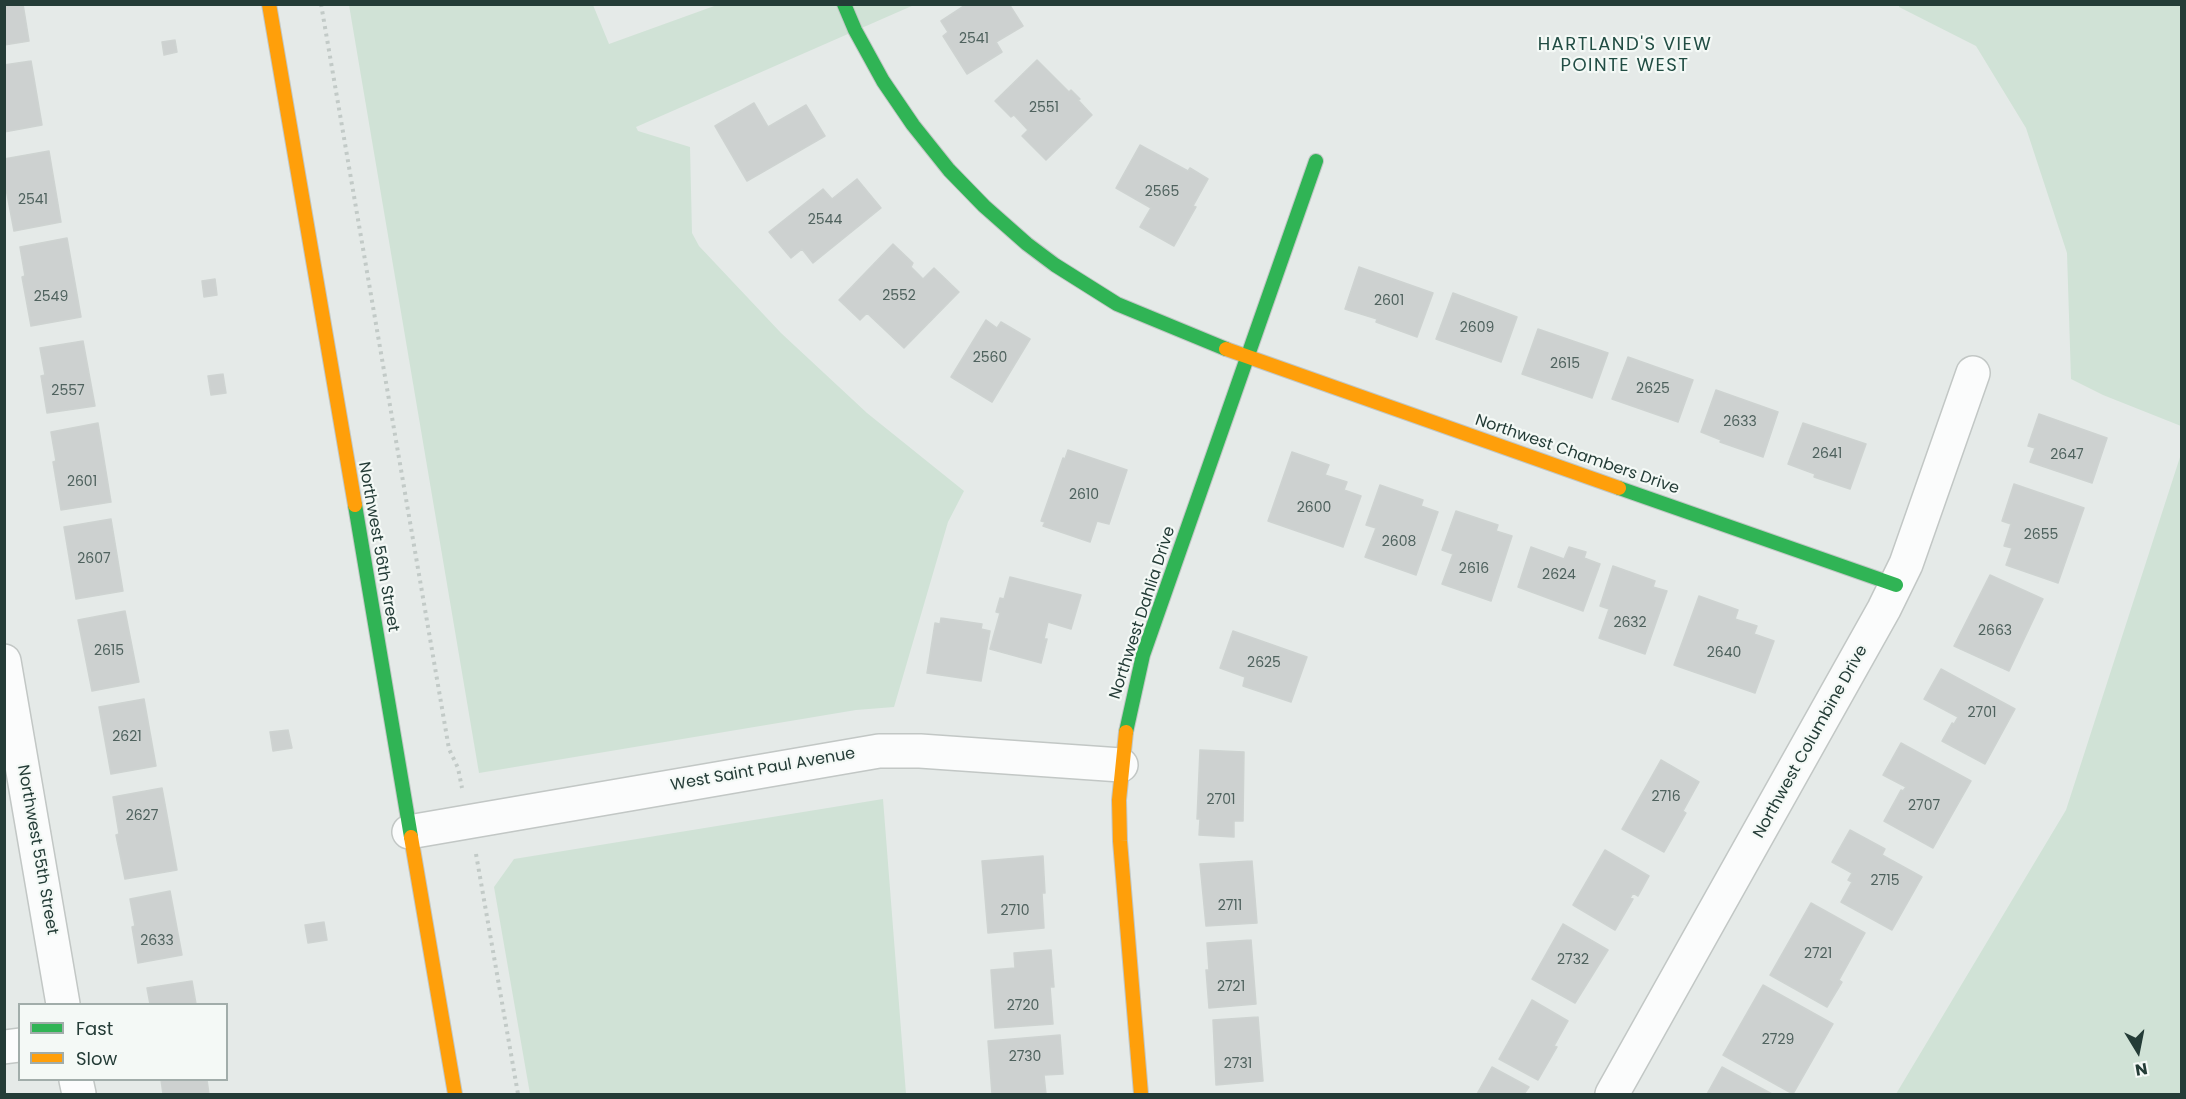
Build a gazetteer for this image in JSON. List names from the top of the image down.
{
  "streets": {
    "street": [
      "Northwest Chambers Drive",
      "Northwest 56th Street",
      "Northwest Dahlia Drive",
      "Northwest Columbine Drive",
      "West Saint Paul Avenue",
      "Northwest 55th Street"
    ]
  },
  "crossings": [
    ["Northwest Chambers Drive", "Northwest Dahlia Drive"],
    ["Northwest Chambers Drive", "Northwest Columbine Drive"],
    ["Northwest 56th Street", "West Saint Paul Avenue"],
    ["Northwest Dahlia Drive", "West Saint Paul Avenue"]
  ],
  "districts": ["HARTLAND'S VIEW POINTE WEST"],
  "house_numbers": [
    "2541",
    "2551",
    "2565",
    "2541",
    "2544",
    "2552",
    "2549",
    "2601",
    "2609",
    "2560",
    "2615",
    "2625",
    "2557",
    "2633",
    "2641",
    "2647",
    "2601",
    "2610",
    "2600",
    "2655",
    "2608",
    "2607",
    "2616",
    "2624",
    "2632",
    "2663",
    "2615",
    "2640",
    "2625",
    "2701",
    "2621",
    "2716",
    "2701",
    "2707",
    "2627",
    "2715",
    "2711",
    "2710",
    "2633",
    "2721",
    "2732",
    "2721",
    "2720",
    "2729",
    "2730",
    "2731"
  ],
  "legend": ["Fast", "Slow"],
  "north": "bottom"
}
